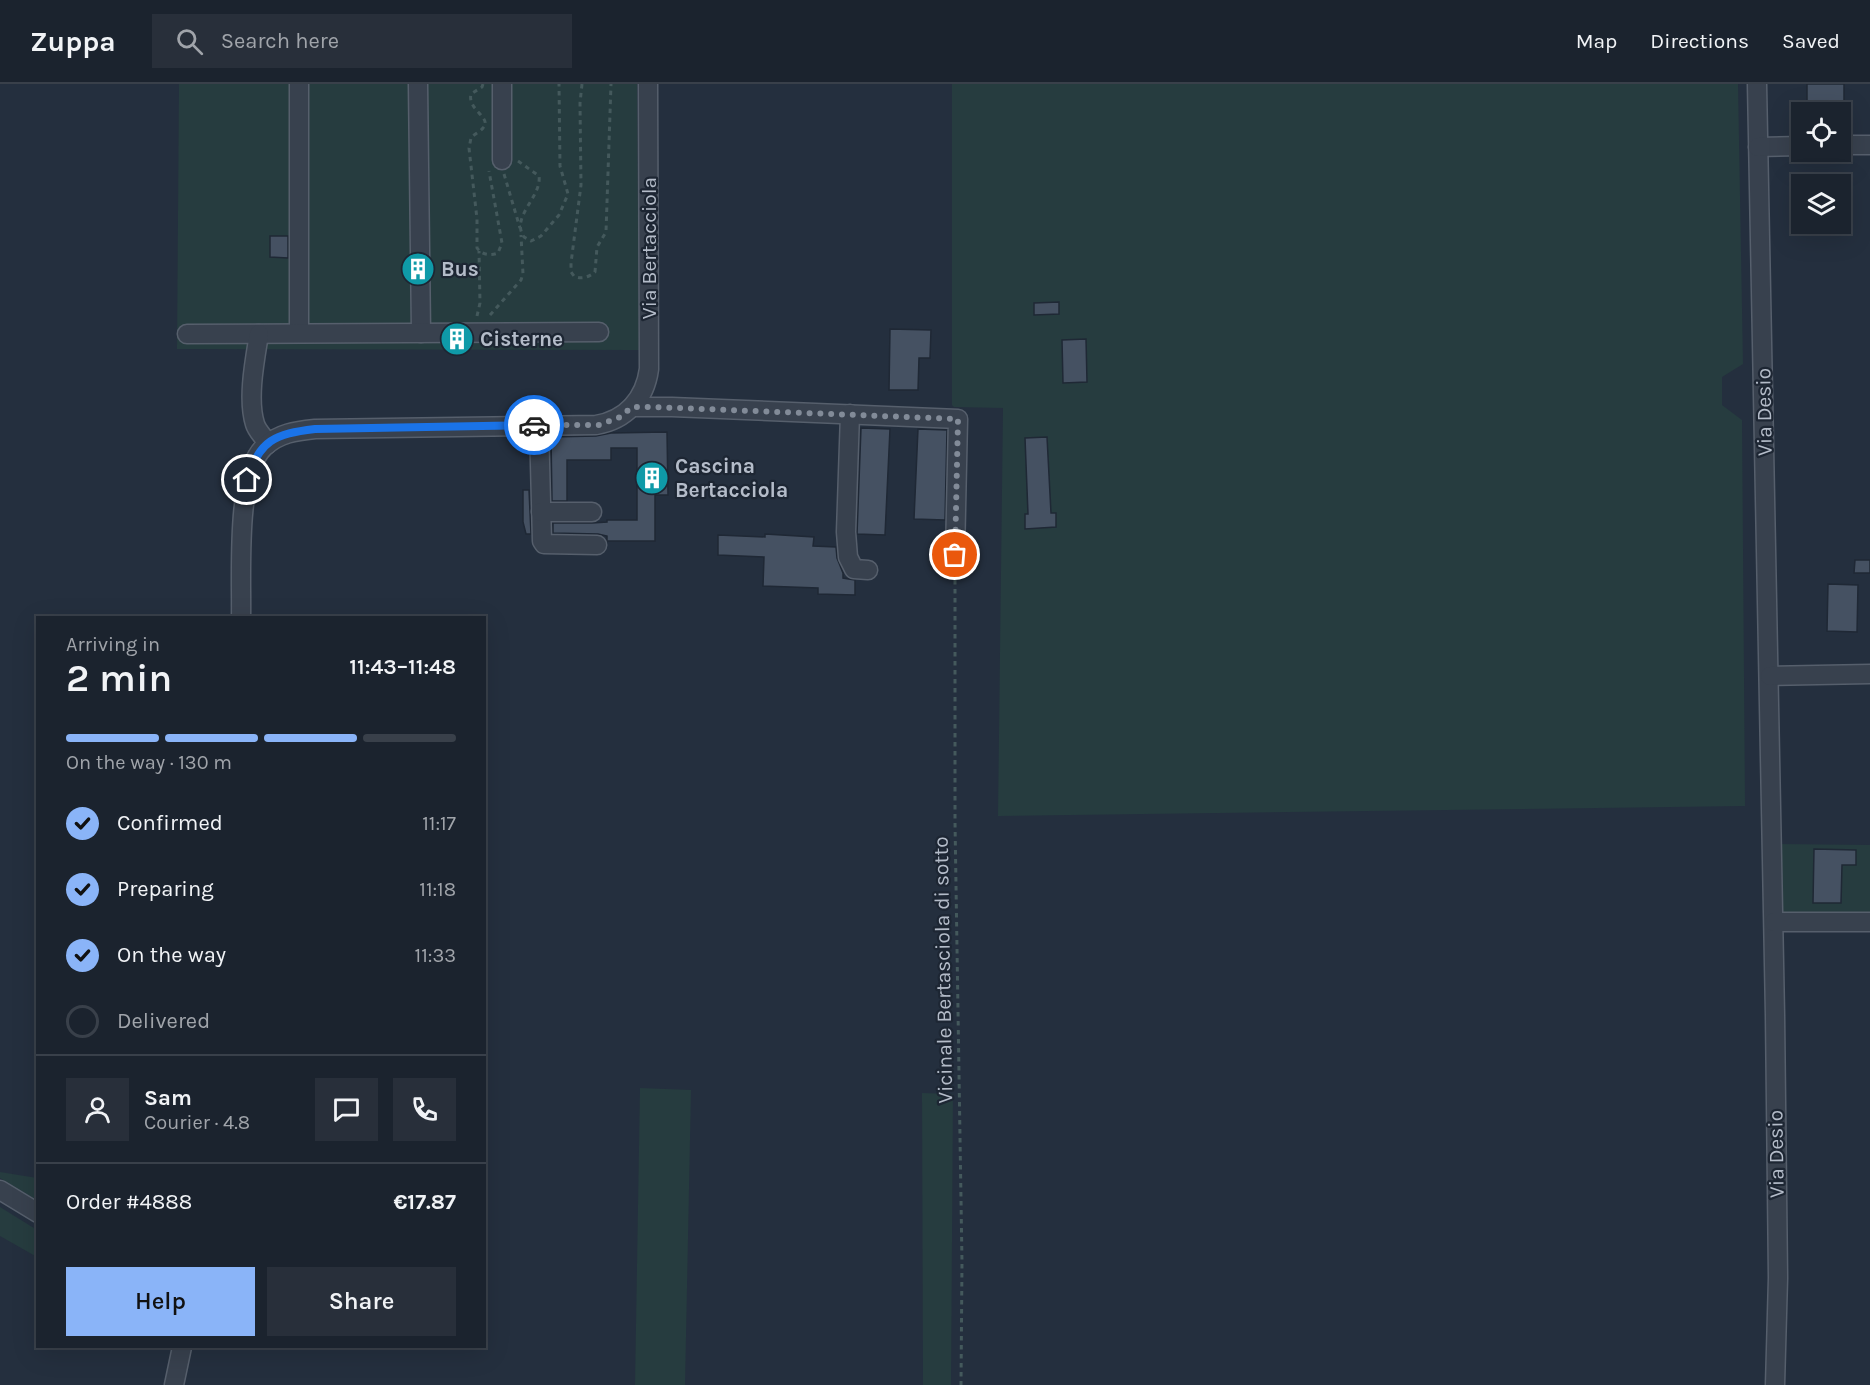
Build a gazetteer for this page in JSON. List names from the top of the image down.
{
  "streets": {
    "street": ["Via Bertacciola", "Via Desio"],
    "path": ["Vicinale Bertasciola di sotto"]
  },
  "places": {
    "building": ["Bus", "Cisterne", "Cascina Bertacciola"]
  },
  "page": {
    "header": "Zuppa",
    "search": "Search here",
    "nav": ["Map", "Directions", "Saved"],
    "heading": ["2 min", "Arriving in", "11:43–11:48"],
    "panel": [
      "Sam",
      "Courier · 4.8",
      "Order #4888",
      "€17.87"
    ],
    "bar": "On the way · 130 m",
    "list": [
      ["Confirmed", "11:17"],
      ["Preparing", "11:18"],
      ["On the way", "11:33"],
      "Delivered"
    ],
    "buttons": ["Help", "Share"]
  }
}
